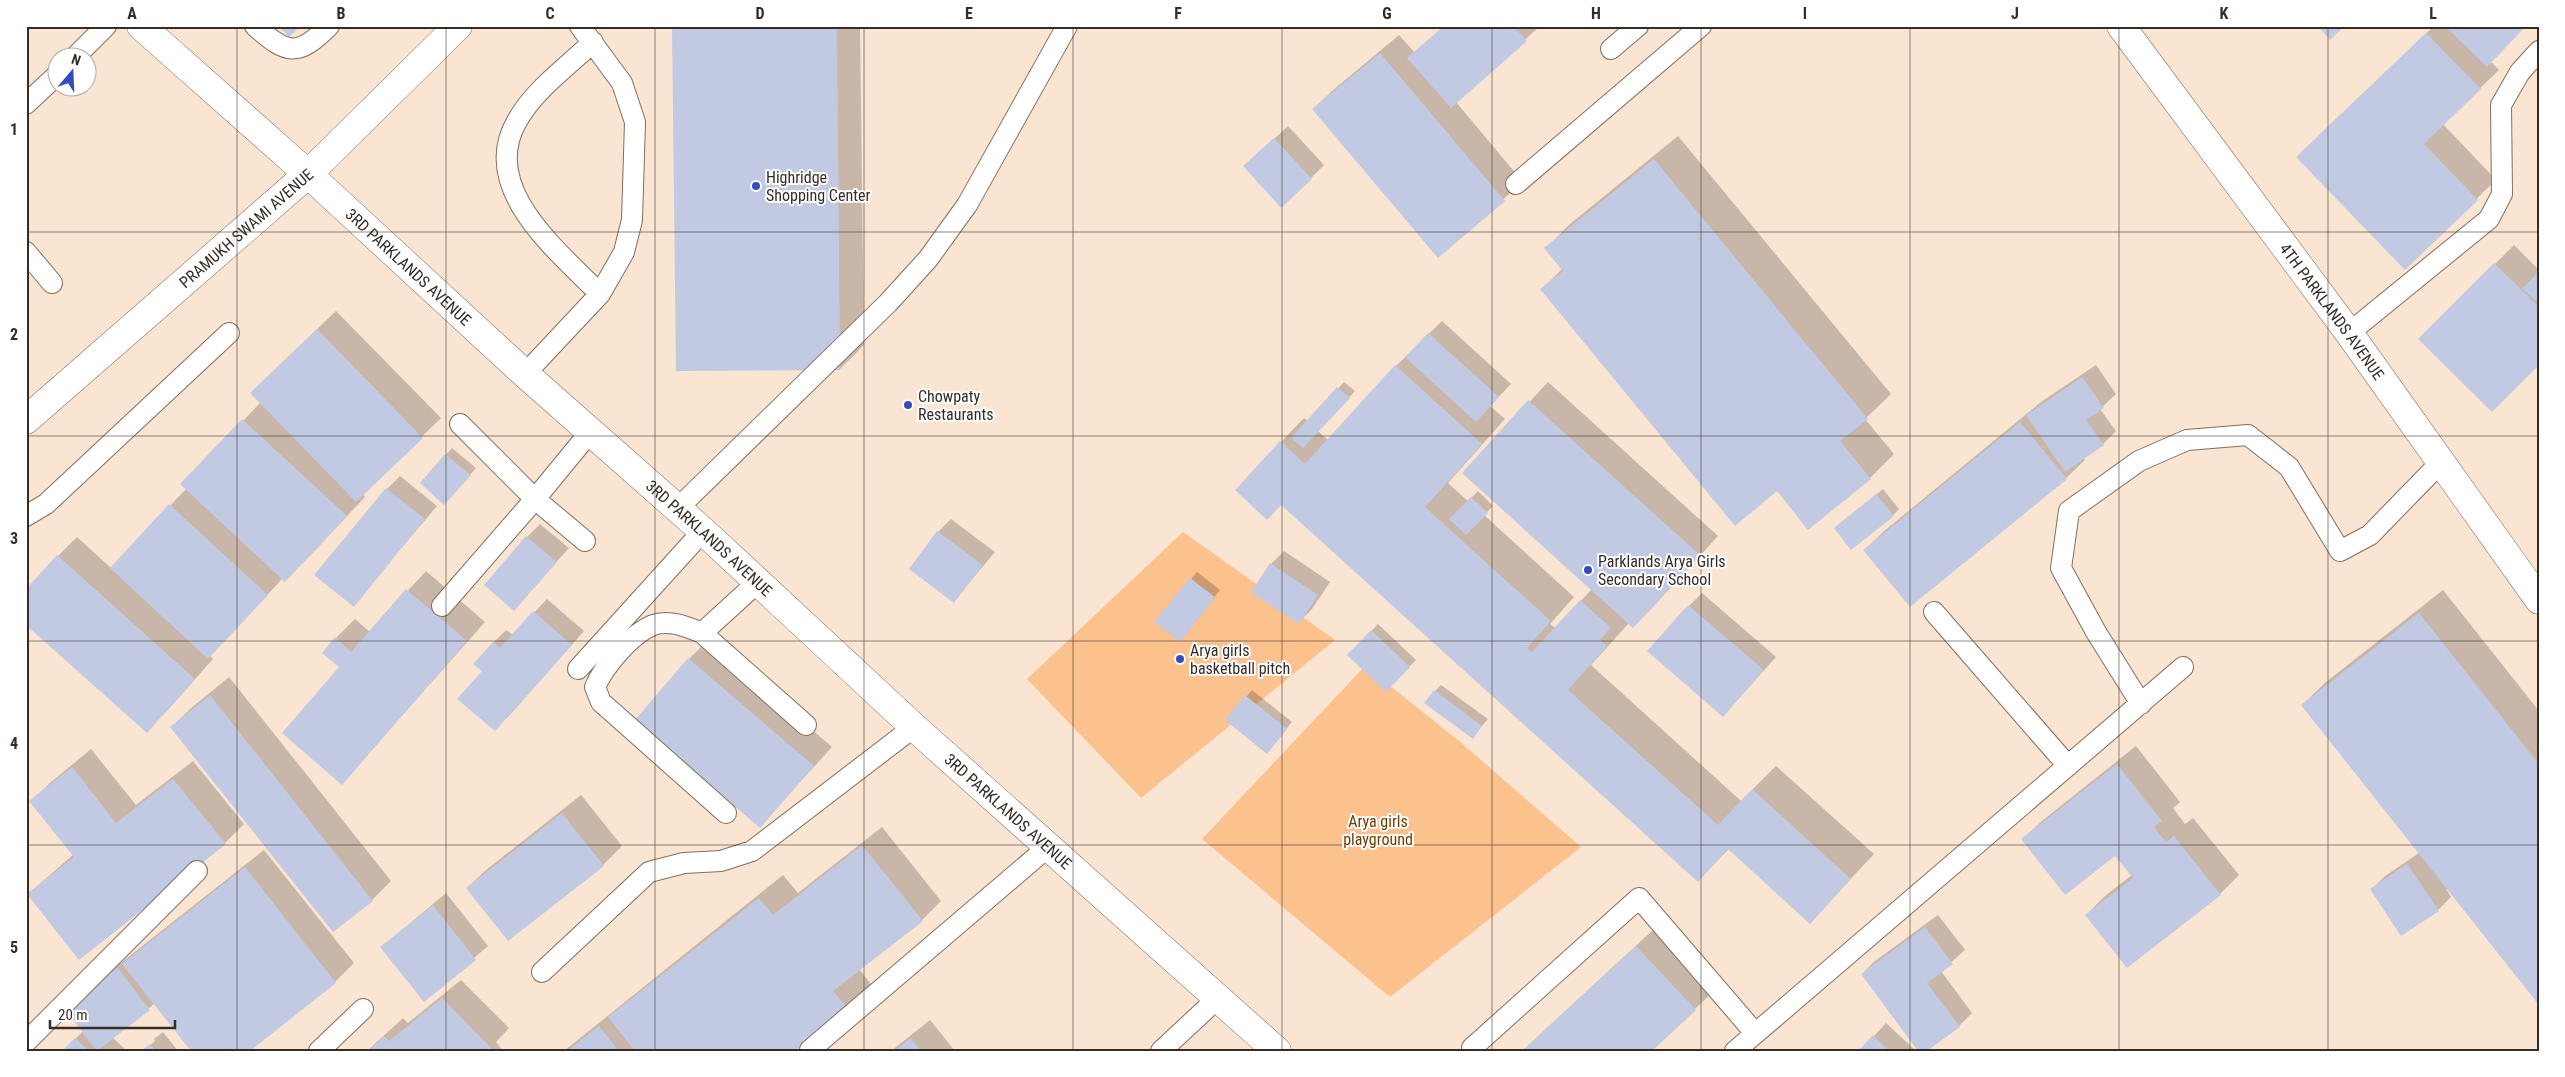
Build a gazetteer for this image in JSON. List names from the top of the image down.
{
  "streets": {
    "street": ["PRAMUKH SWAMI AVENUE", "3RD PARKLANDS AVENUE", "4TH PARKLANDS AVENUE"]
  },
  "crossings": [
    ["PRAMUKH SWAMI AVENUE", "3RD PARKLANDS AVENUE"]
  ],
  "parks": ["Arya girls playground"],
  "places": [
    "Highridge Shopping Center",
    "Chowpaty Restaurants",
    "Parklands Arya Girls Secondary School",
    "Arya girls basketball pitch"
  ],
  "scale_bar": "20 m",
  "north": "top",
  "grid": {
    "columns": [
      "A",
      "B",
      "C",
      "D",
      "E",
      "F",
      "G",
      "H",
      "I",
      "J",
      "K",
      "L"
    ],
    "rows": [
      "1",
      "2",
      "3",
      "4",
      "5"
    ]
  }
}
